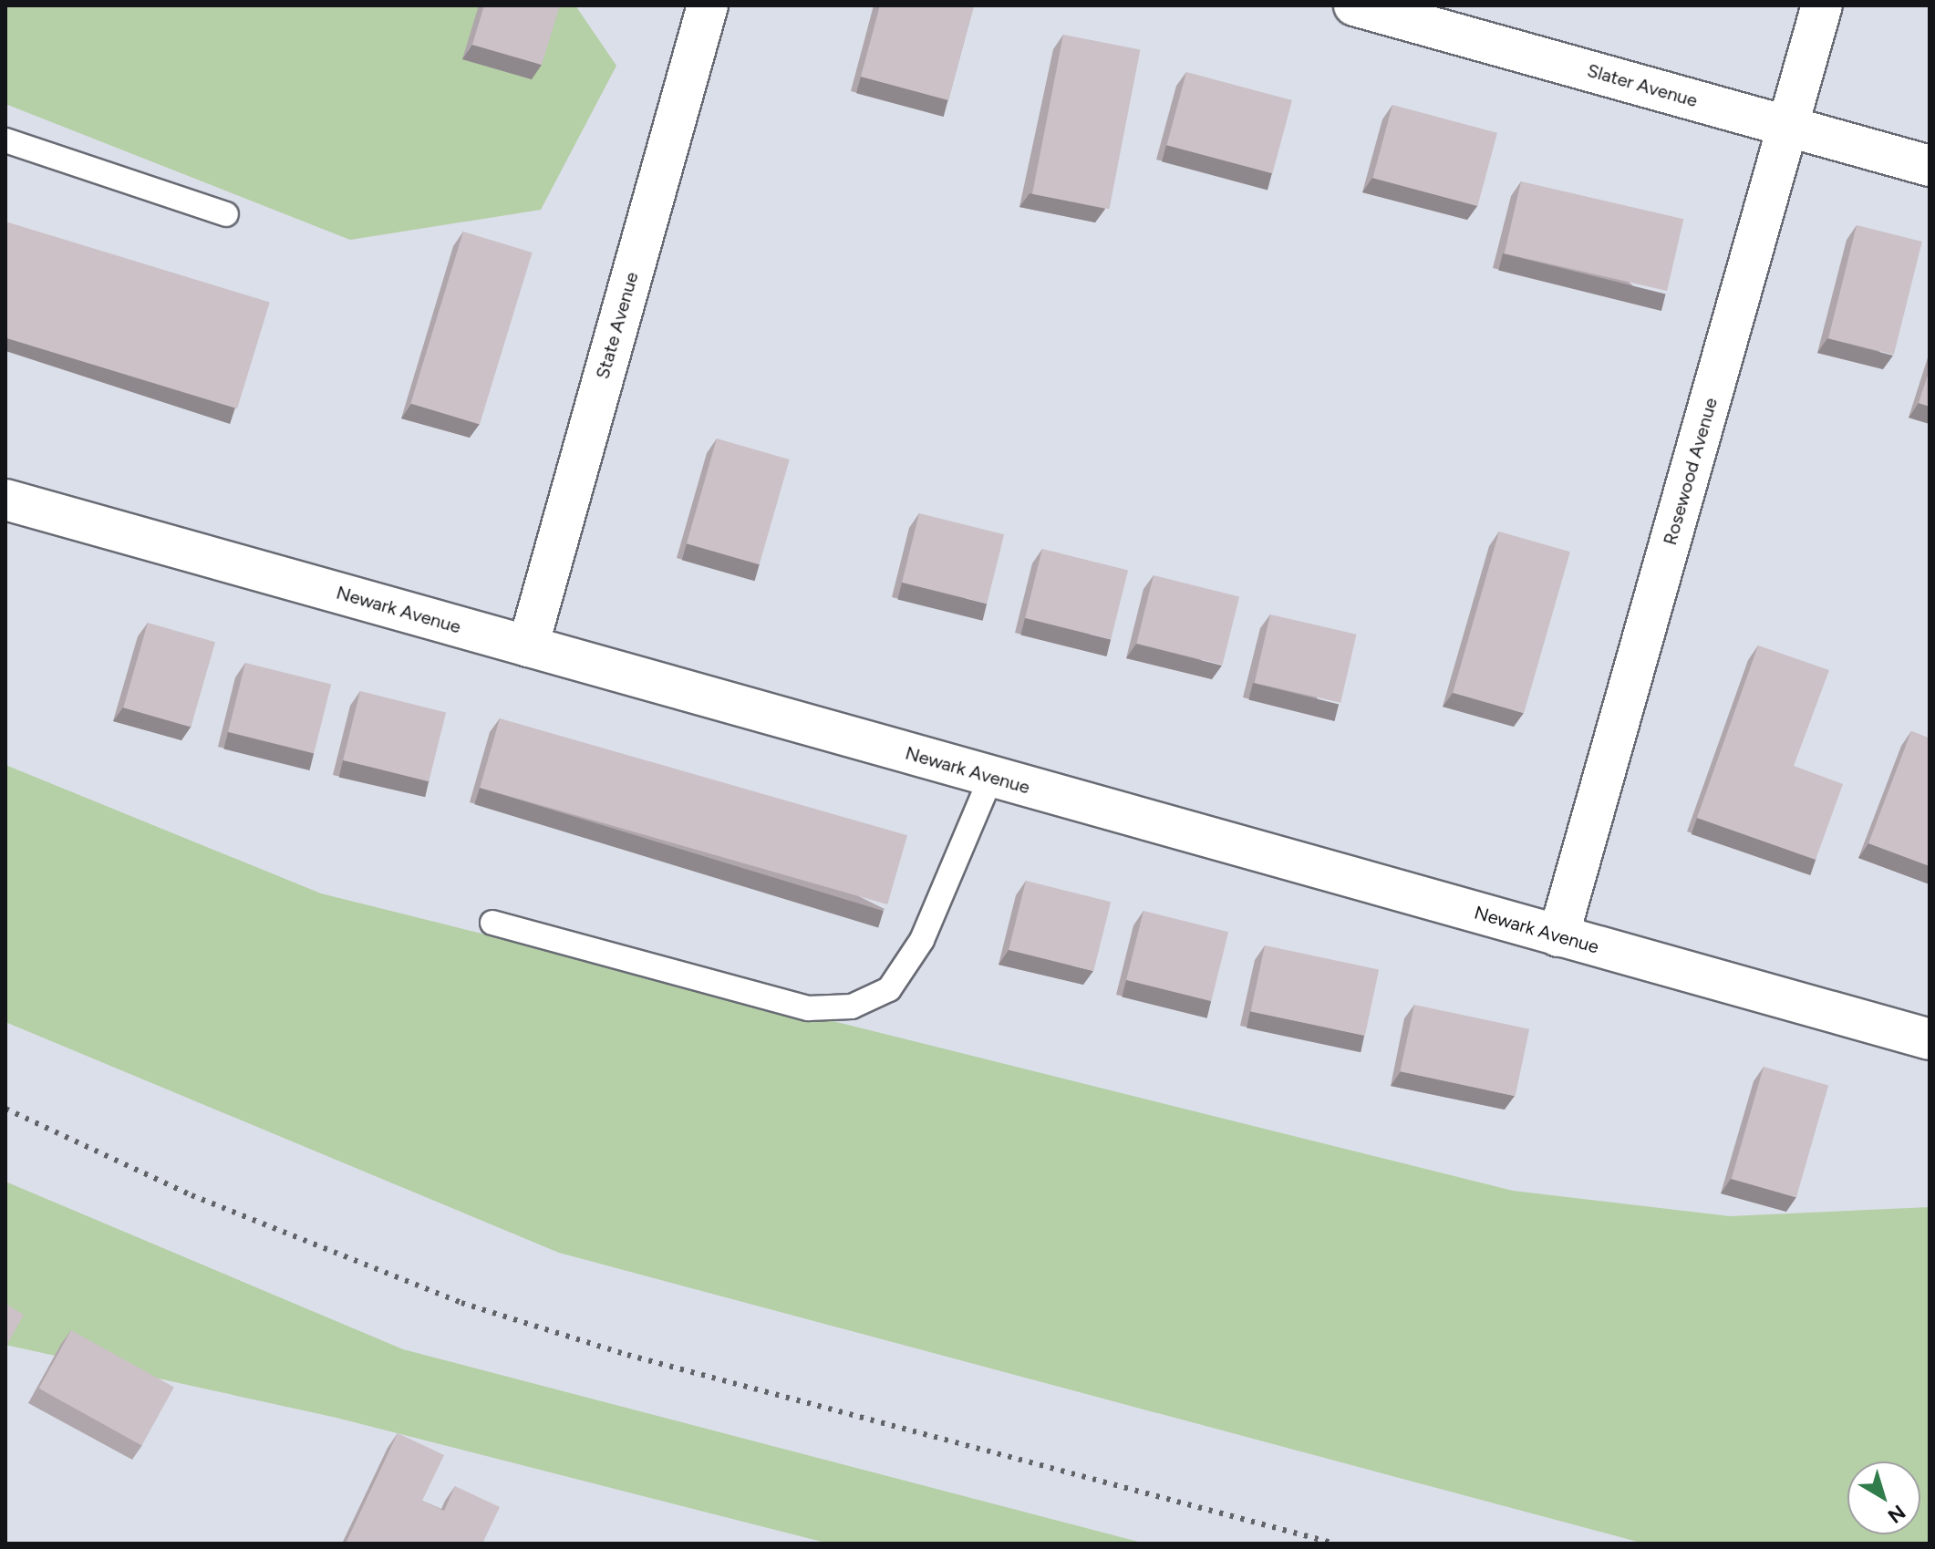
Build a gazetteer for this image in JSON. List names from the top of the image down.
{
  "streets": {
    "street": [
      "Slater Avenue",
      "State Avenue",
      "Rosewood Avenue",
      "Newark Avenue"
    ]
  },
  "crossings": [
    ["Slater Avenue", "Rosewood Avenue"],
    ["State Avenue", "Newark Avenue"],
    ["Rosewood Avenue", "Newark Avenue"]
  ],
  "north": "bottom right"
}
